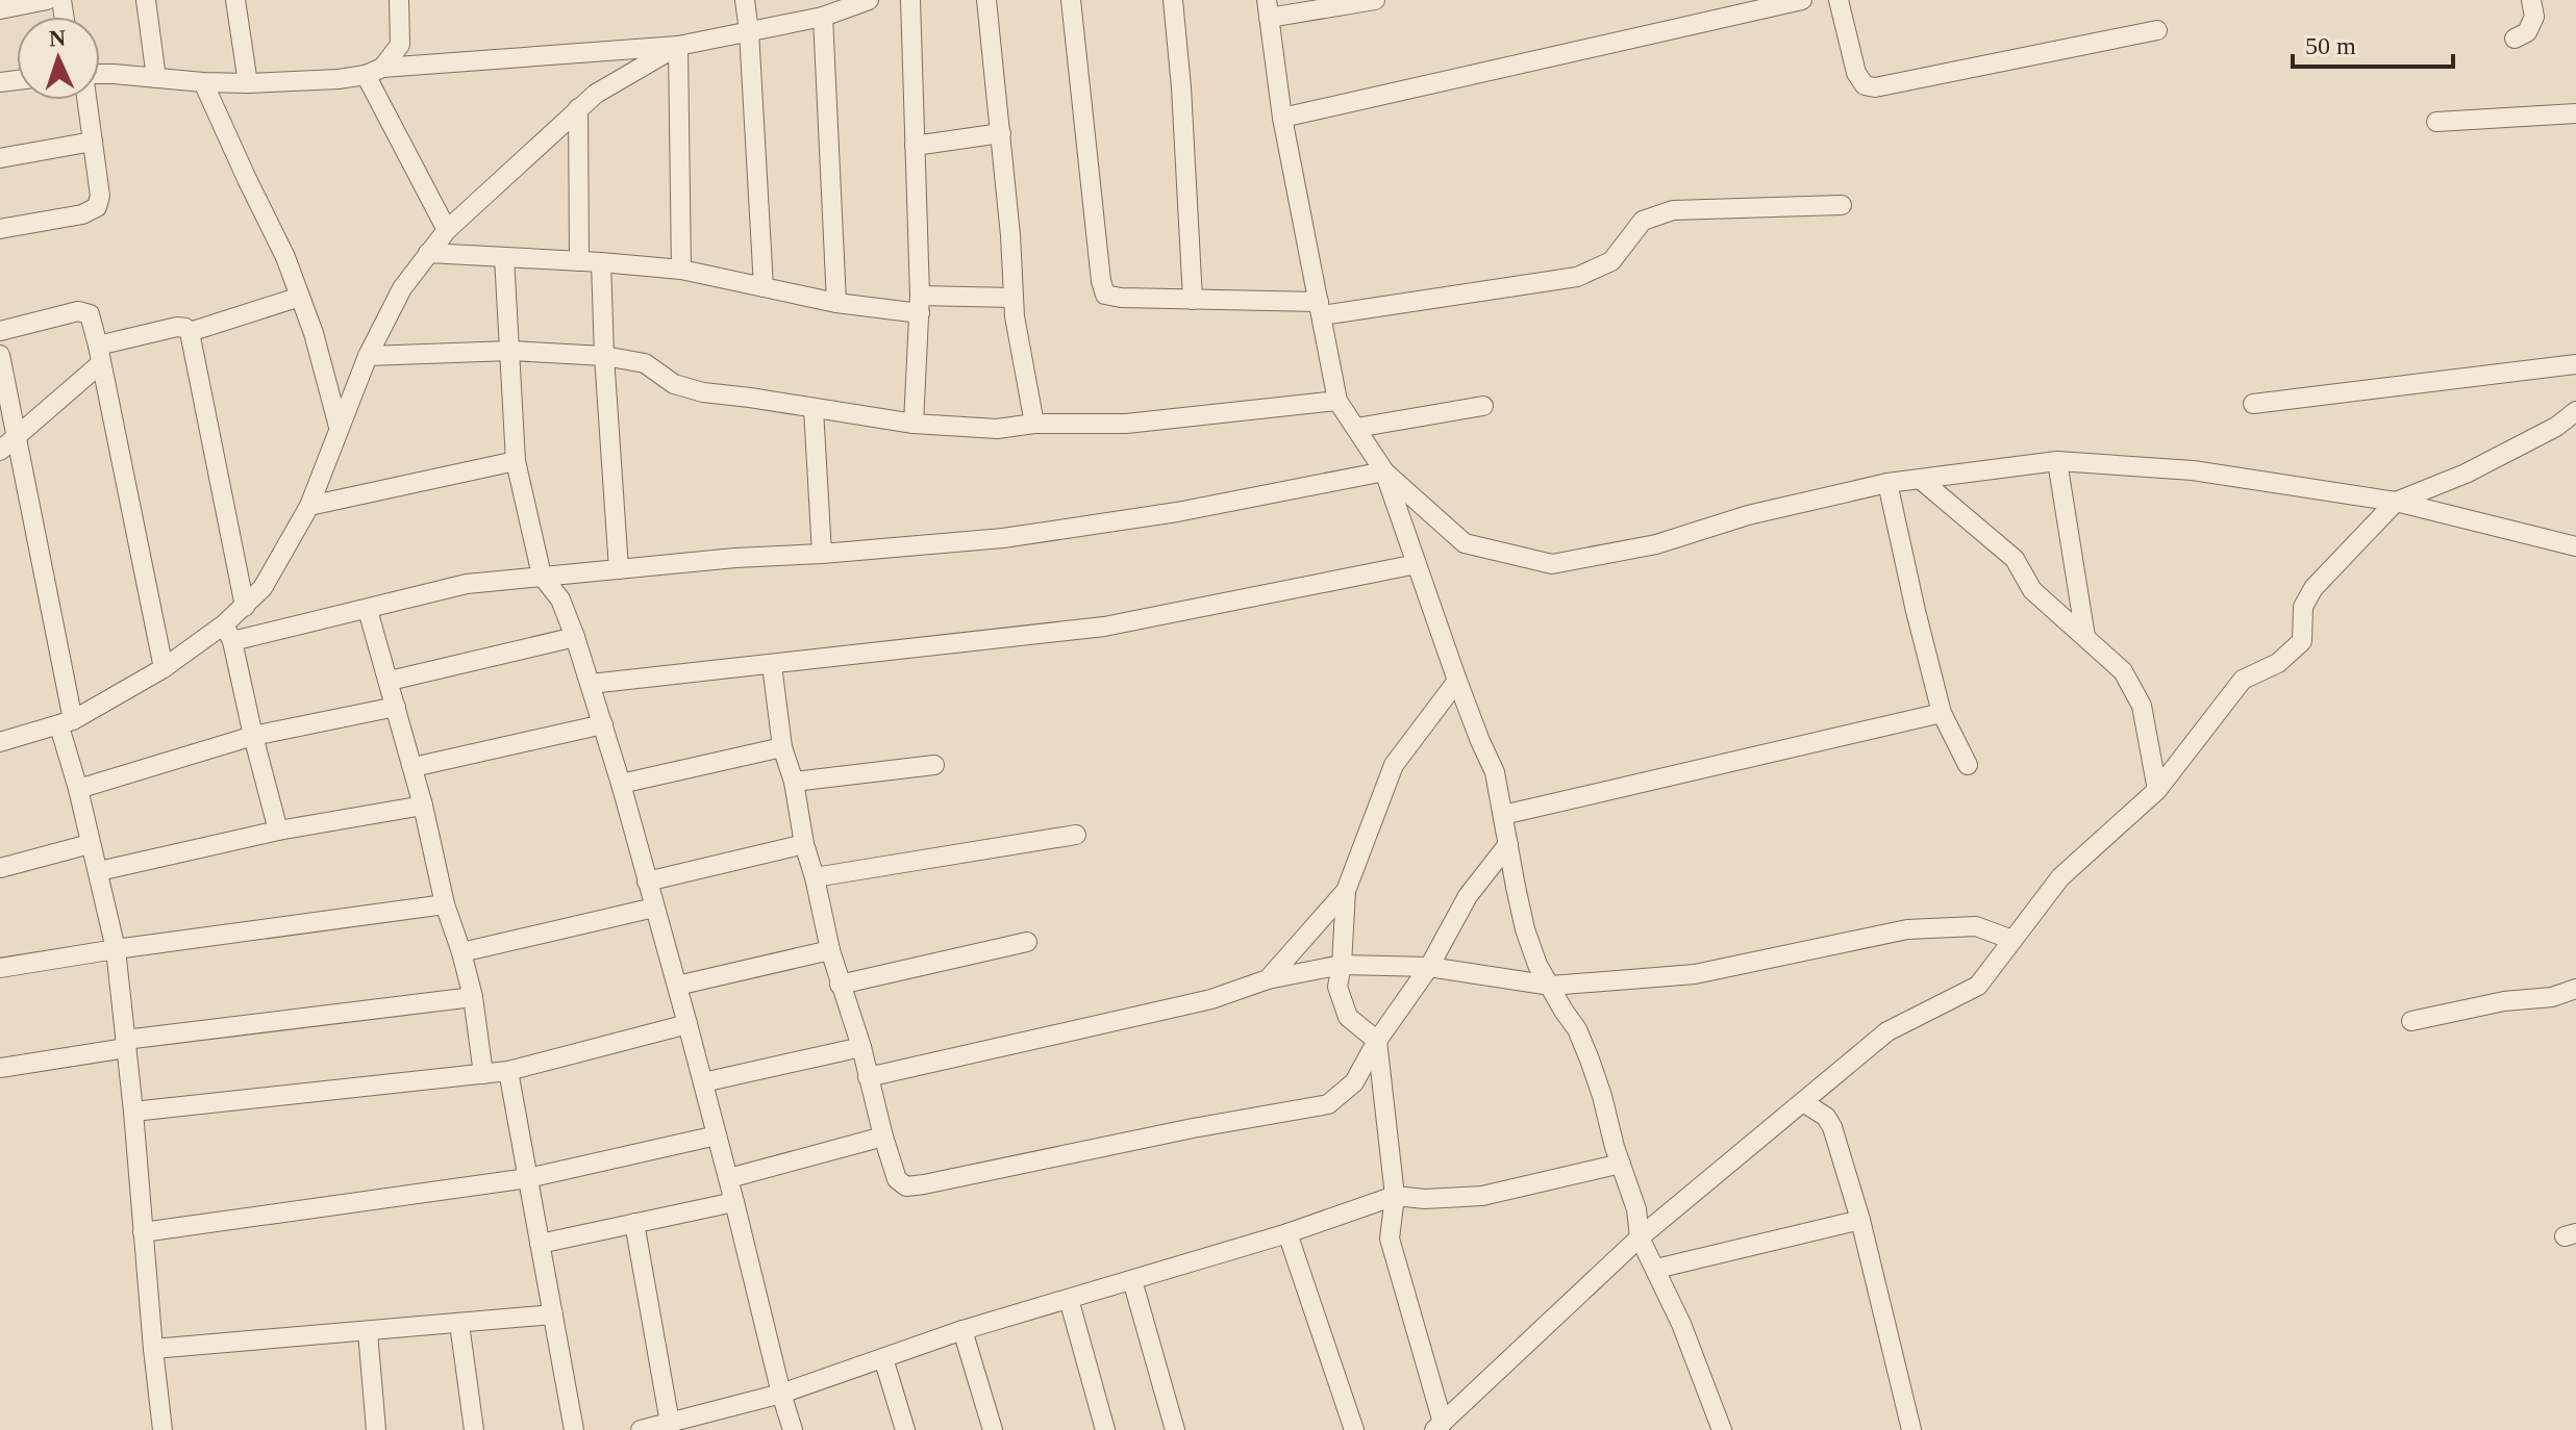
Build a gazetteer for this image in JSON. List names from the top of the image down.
{
  "scale_bar": "50 m",
  "north": "top"
}
